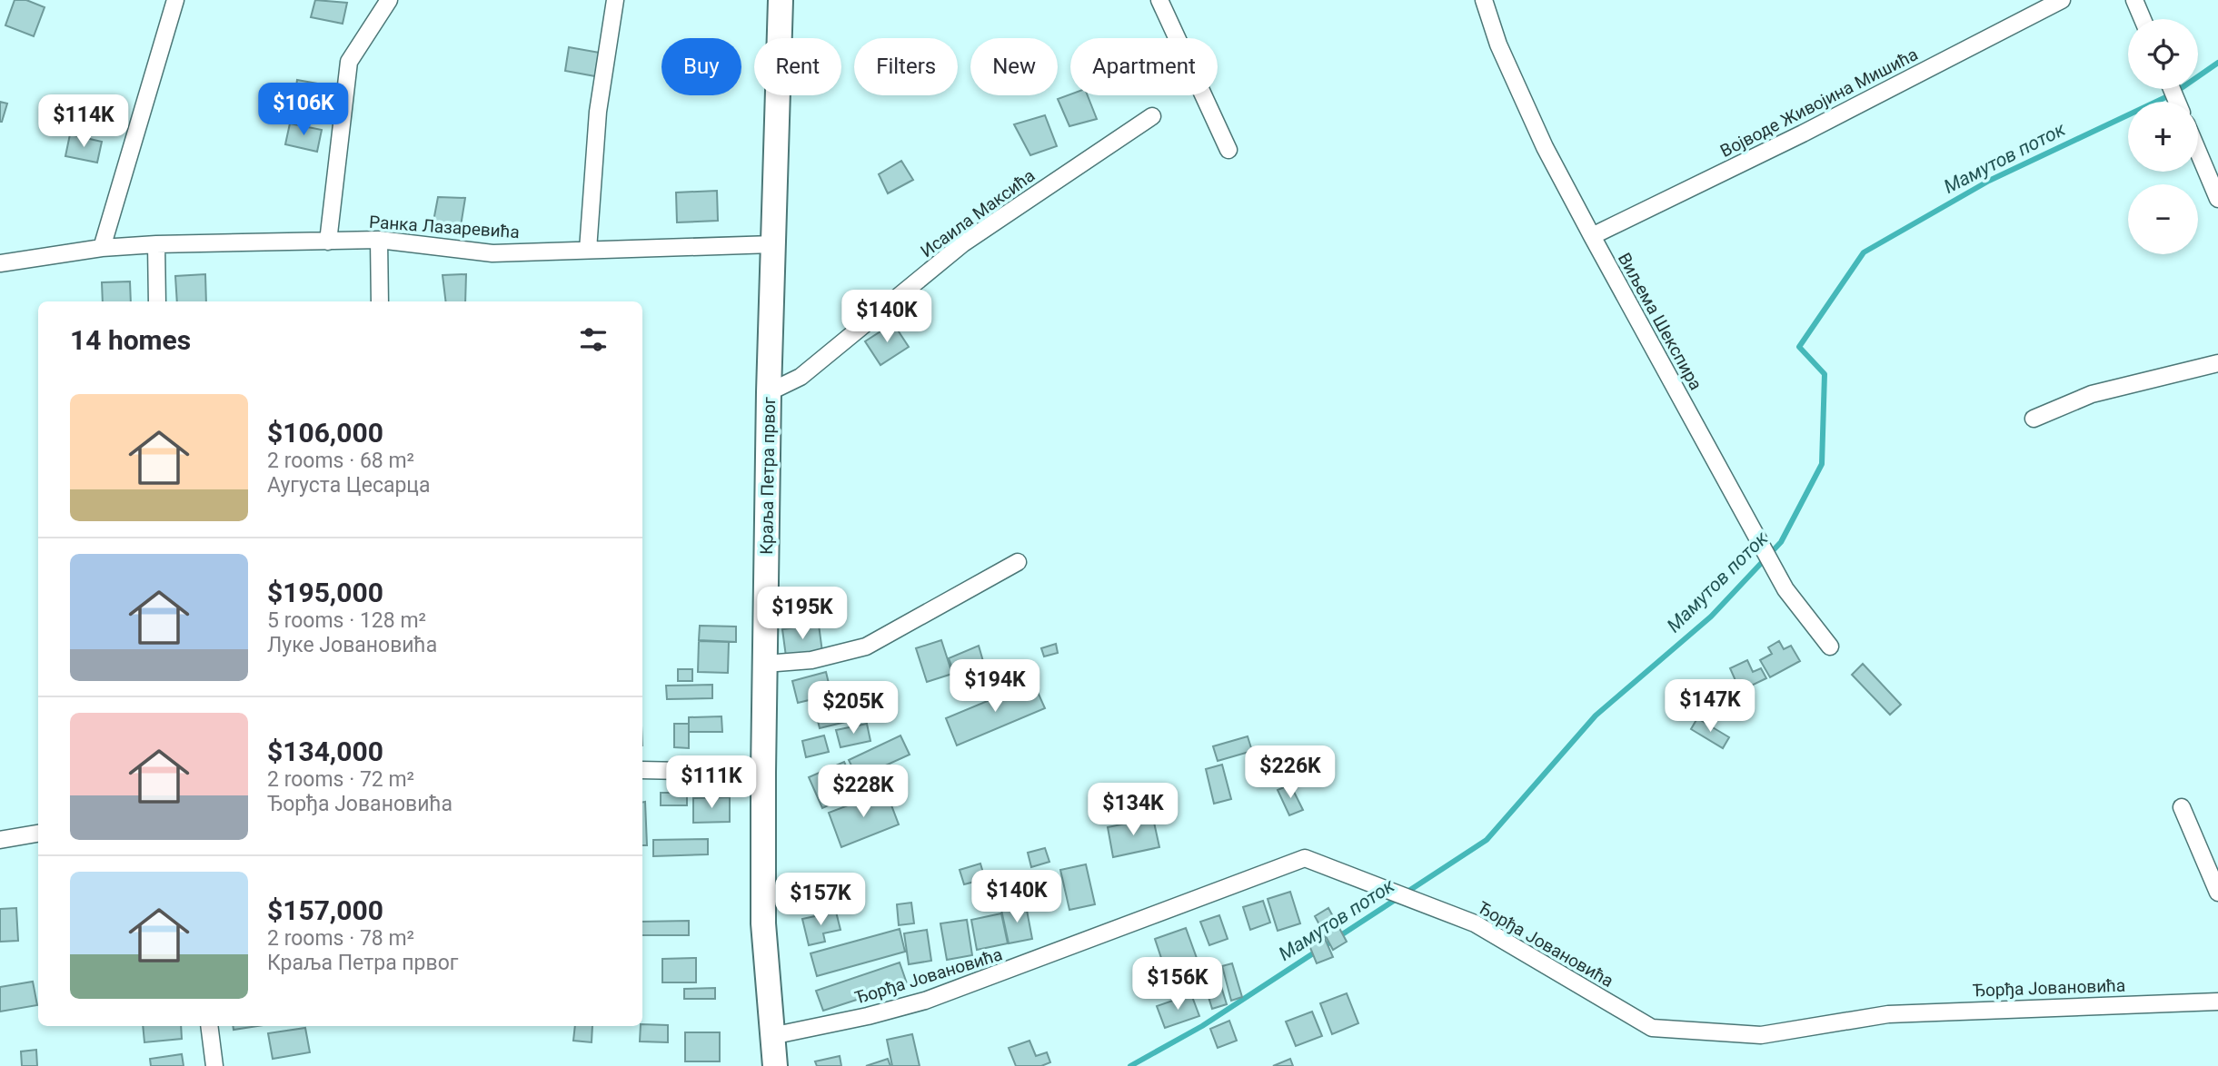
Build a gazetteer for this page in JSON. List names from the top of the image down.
{
  "streets": {
    "street": [
      "Војводе Живојина Мишића",
      "Исаила Максића",
      "Ранка Лазаревића",
      "Виљема Шекспира",
      "Краља Петра првог",
      "Ђорђа Јовановића"
    ]
  },
  "crossings": [
    ["Војводе Живојина Мишића", "Виљема Шекспира"],
    ["Исаила Максића", "Краља Петра првог"],
    ["Ранка Лазаревића", "Краља Петра првог"],
    ["Краља Петра првог", "Ђорђа Јовановића"]
  ],
  "water": ["Мамутов поток"],
  "page": {
    "map_buttons": ["+", "−"],
    "chip": [
      "Buy",
      "Rent",
      "Filters",
      "New",
      "Apartment"
    ],
    "price": [
      "$106K",
      "$114K",
      "$140K",
      "$195K",
      "$194K",
      "$147K",
      "$205K",
      "$226K",
      "$111K",
      "$228K",
      "$134K",
      "$140K",
      "$157K",
      "$156K"
    ],
    "heading": "14 homes",
    "list": [
      {
        "name": "$106,000",
        "note": "2 rooms · 68 m² · Аугуста Цесарца"
      },
      {
        "name": "$195,000",
        "note": "5 rooms · 128 m² · Луке Јовановића"
      },
      {
        "name": "$134,000",
        "note": "2 rooms · 72 m² · Ђорђа Јовановића"
      },
      {
        "name": "$157,000",
        "note": "2 rooms · 78 m² · Краља Петра првог"
      }
    ]
  }
}
